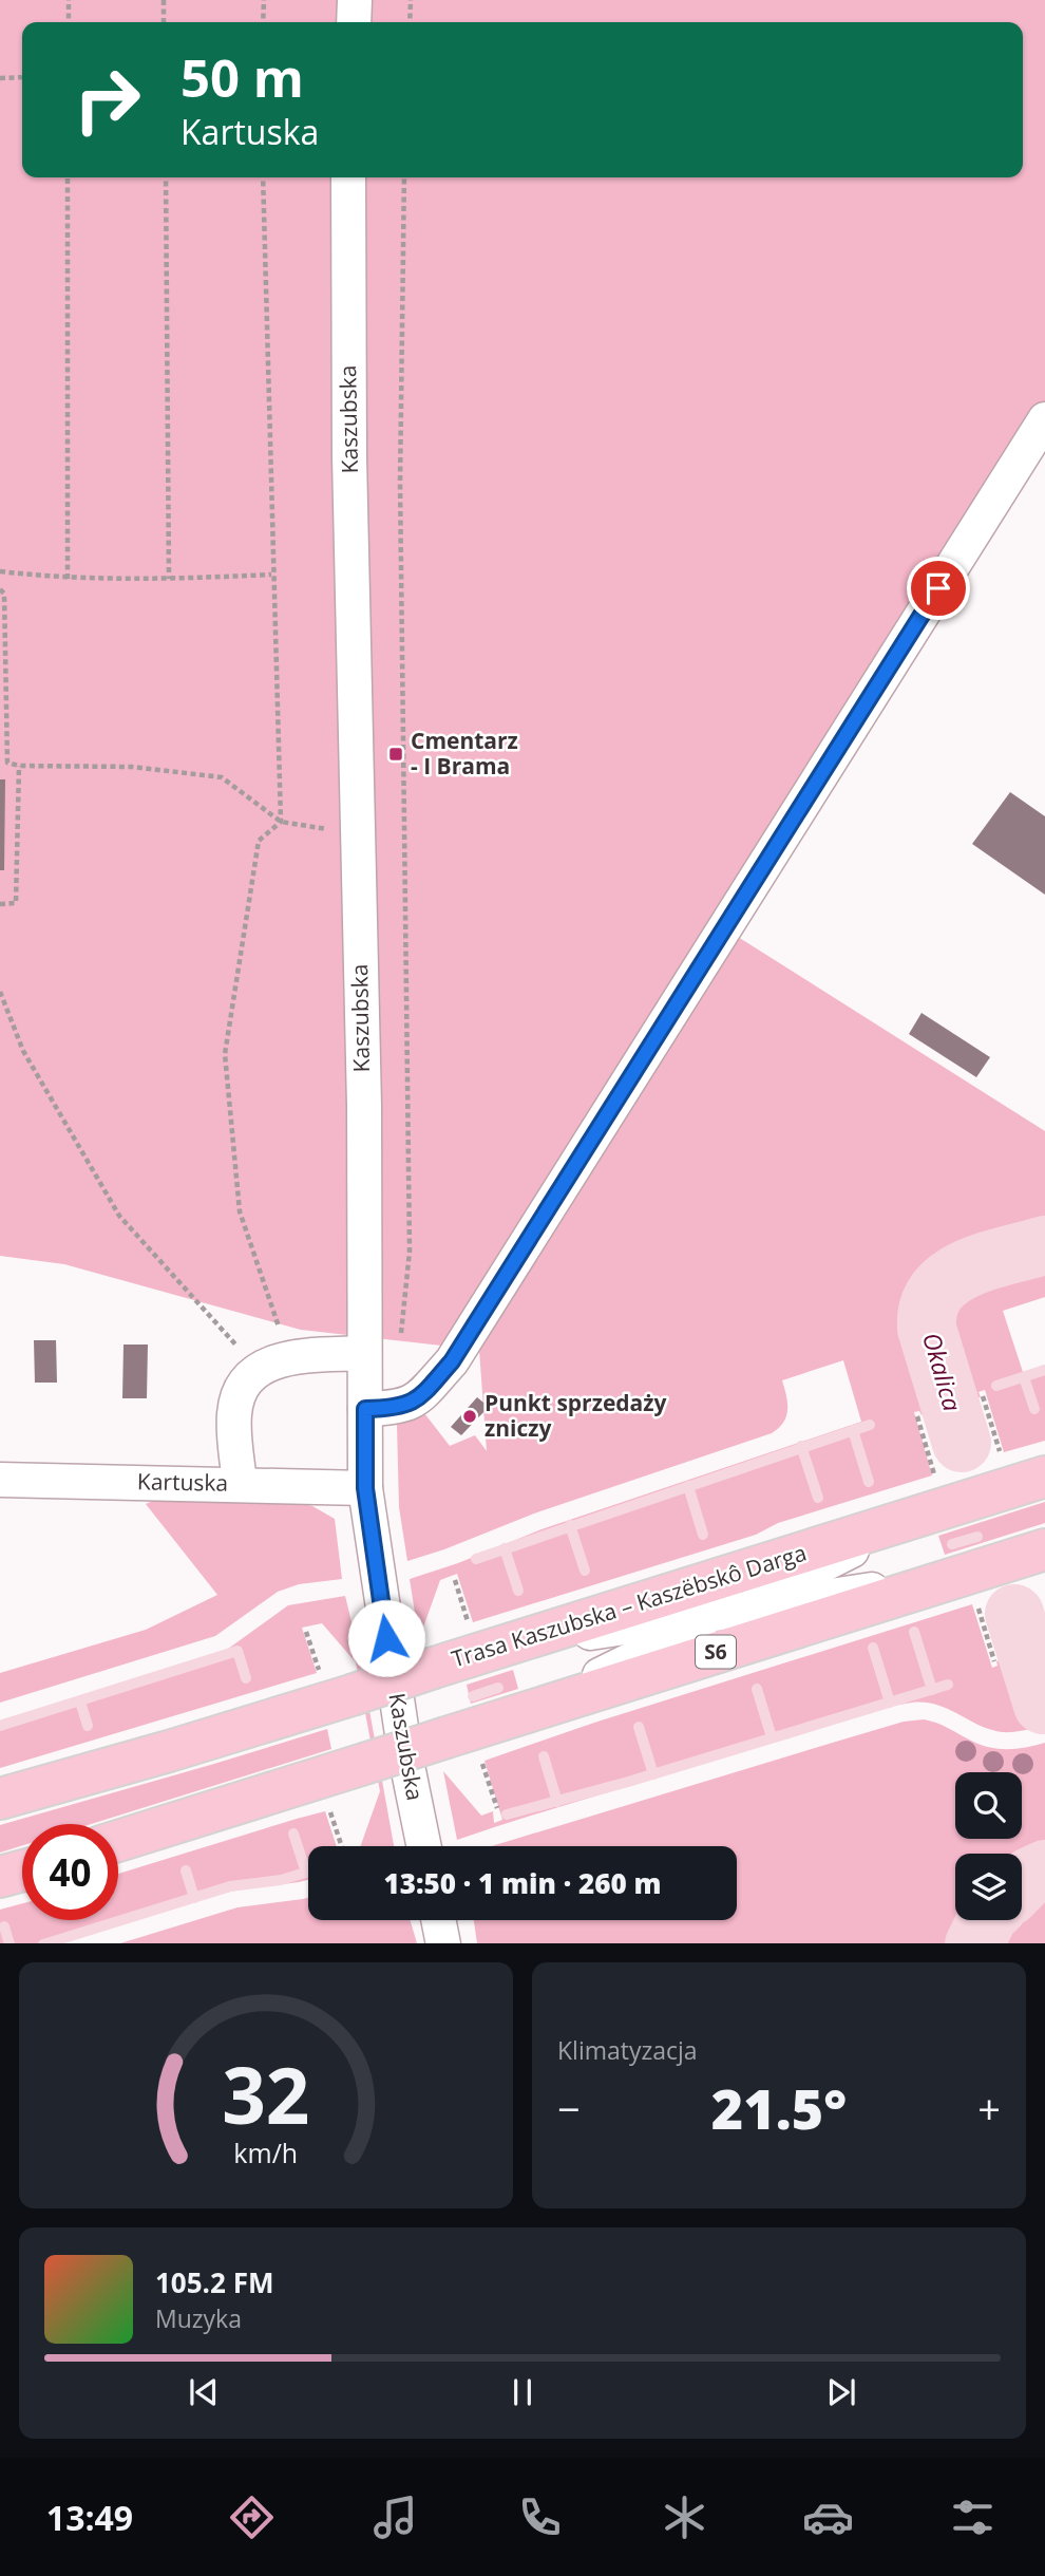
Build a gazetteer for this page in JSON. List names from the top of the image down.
{
  "streets": {
    "highway": ["Trasa Kaszubska – Kaszëbskô Darga", "S6"],
    "street": ["Kaszubska", "Kartuska"]
  },
  "crossings": [
    ["Kaszubska", "Kartuska"]
  ],
  "water": ["Okalica"],
  "places": {
    "transit": ["Cmentarz - I Brama"],
    "other": ["Punkt sprzedaży zniczy"]
  },
  "page": {
    "turn": ["50 m", "Kartuska"],
    "limit": "40",
    "trip": "13:50 · 1 min · 260 m",
    "tile": "Klimatyzacja",
    "heat": ["−", "21.5°", "+"],
    "song": ["105.2 FM", "Muzyka"],
    "tabs": "13:49",
    "gauge": ["32", "km/h"]
  }
}
